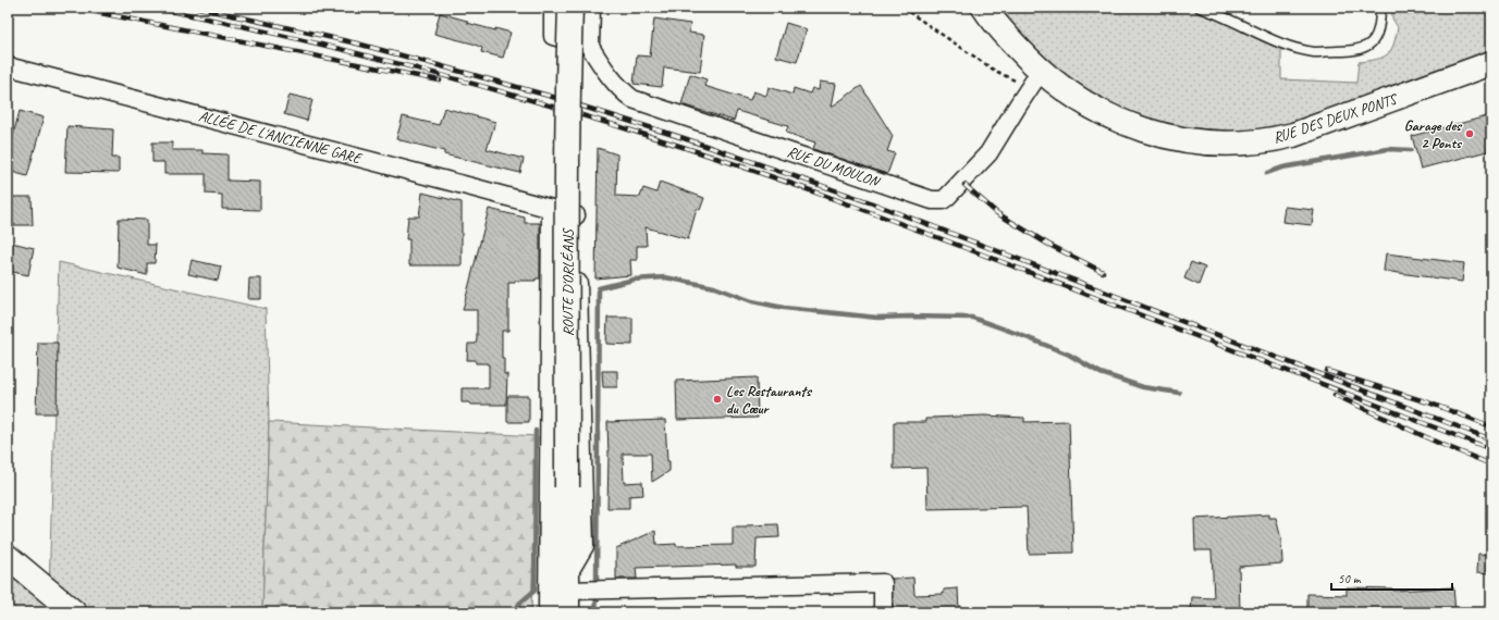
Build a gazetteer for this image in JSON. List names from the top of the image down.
{
  "streets": {
    "main road": ["RUE DES DEUX PONTS", "ROUTE D'ORLÉANS"],
    "street": ["ALLÉE DE L'ANCIENNE GARE", "RUE DU MOULON"]
  },
  "crossings": [
    ["RUE DES DEUX PONTS", "RUE DU MOULON"],
    ["ALLÉE DE L'ANCIENNE GARE", "ROUTE D'ORLÉANS"]
  ],
  "places": ["Garage des 2 Ponts", "Les Restaurants du Cœur"],
  "scale_bar": "50 m"
}
